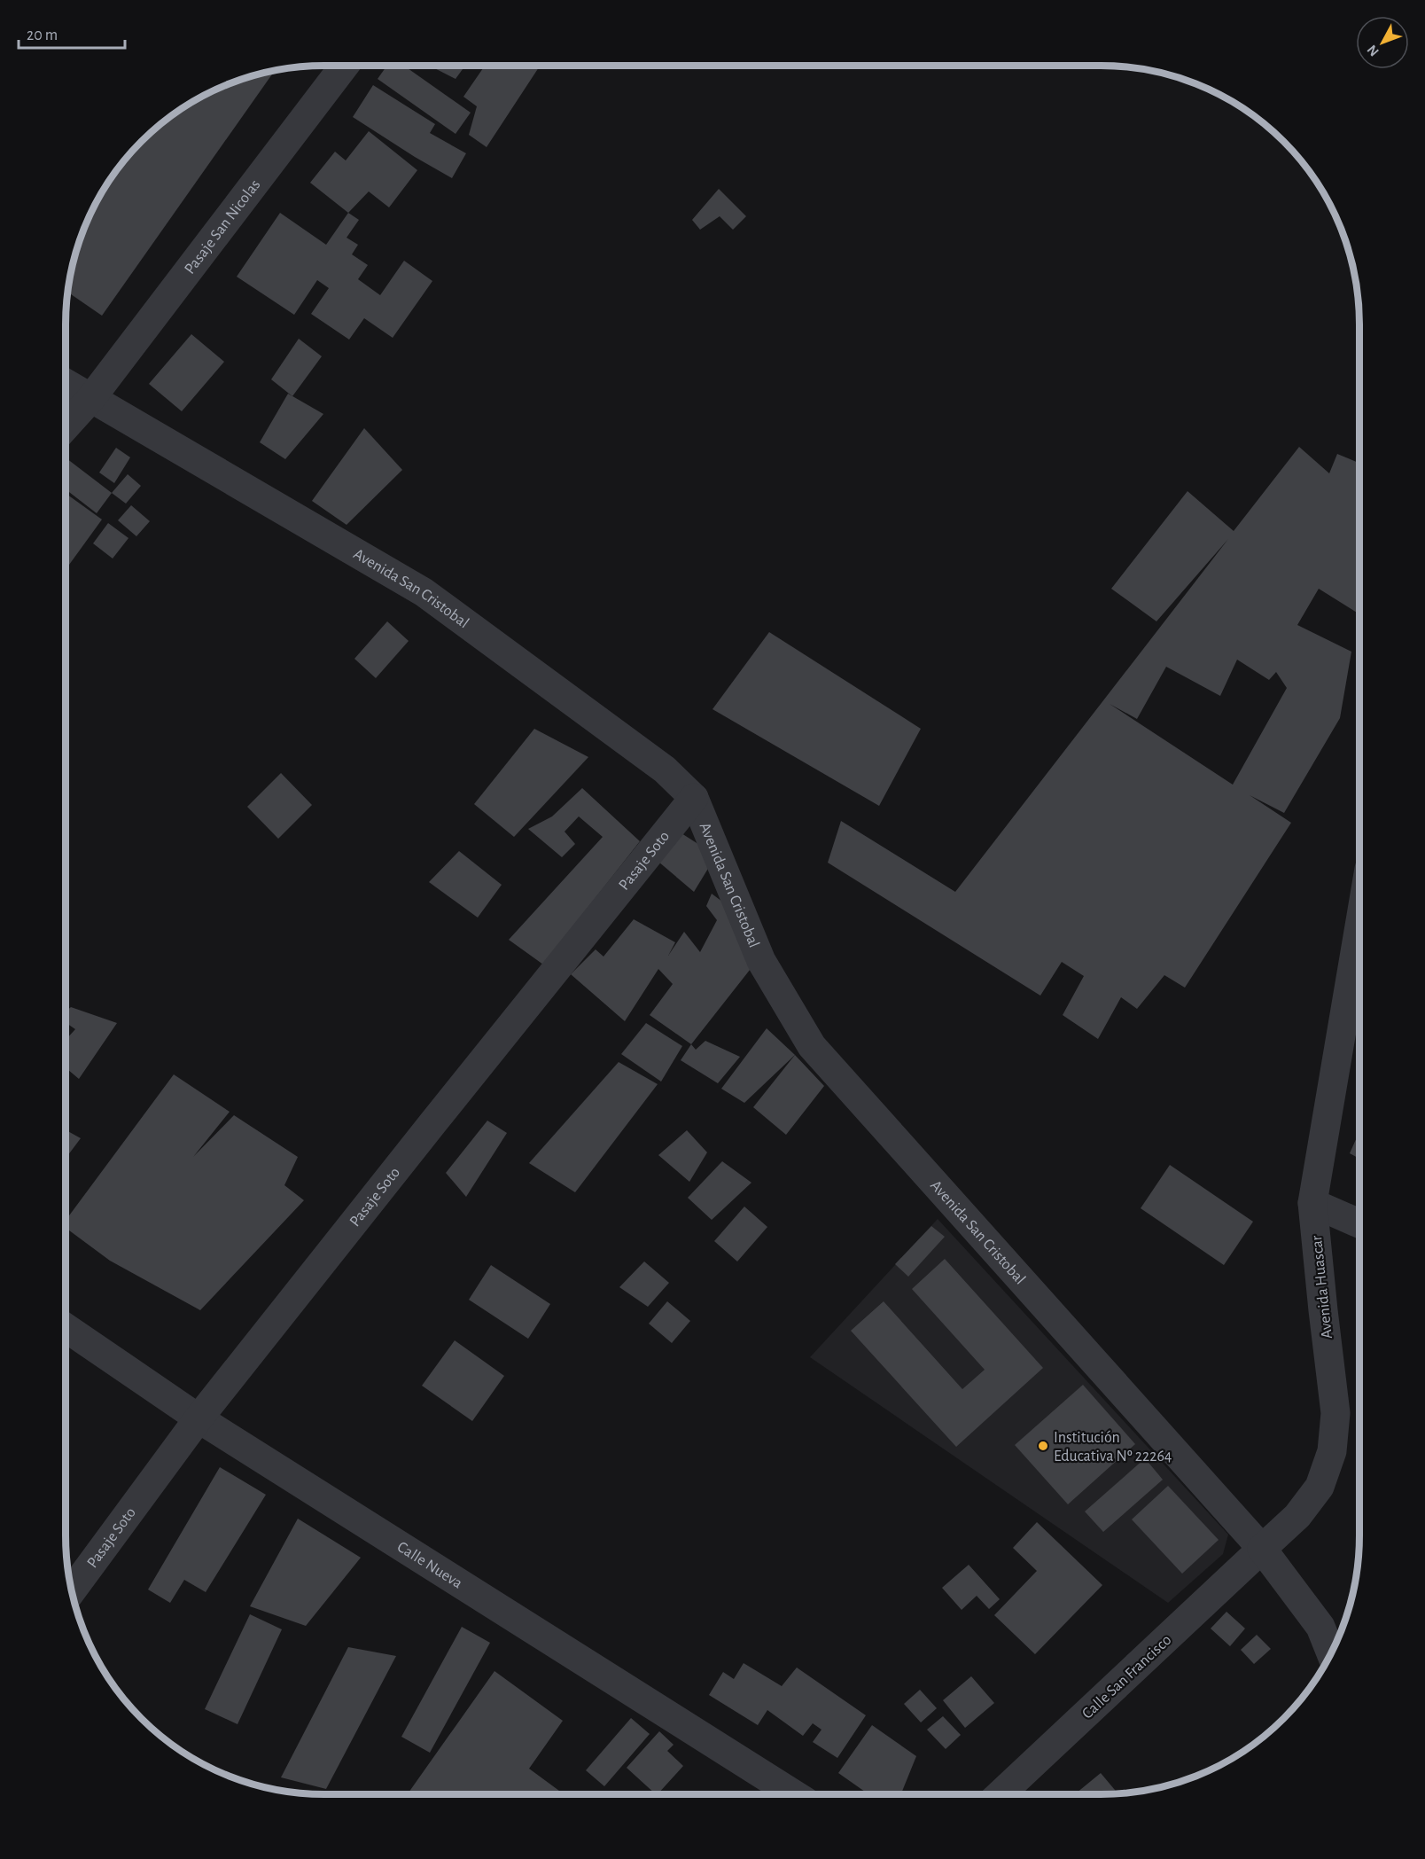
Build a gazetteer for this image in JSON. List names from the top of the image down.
{
  "streets": {
    "street": [
      "Pasaje San Nicolas",
      "Avenida San Cristobal",
      "Pasaje Soto",
      "Avenida Huascar",
      "Calle Nueva",
      "Calle San Francisco"
    ]
  },
  "crossings": [
    ["Pasaje San Nicolas", "Avenida San Cristobal"],
    ["Avenida San Cristobal", "Pasaje Soto"],
    ["Avenida San Cristobal", "Avenida Huascar"],
    ["Avenida San Cristobal", "Calle San Francisco"],
    ["Pasaje Soto", "Calle Nueva"],
    ["Avenida Huascar", "Calle San Francisco"]
  ],
  "places": ["Institución Educativa Nº 22264"],
  "scale_bar": "20 m",
  "north": "bottom left"
}
